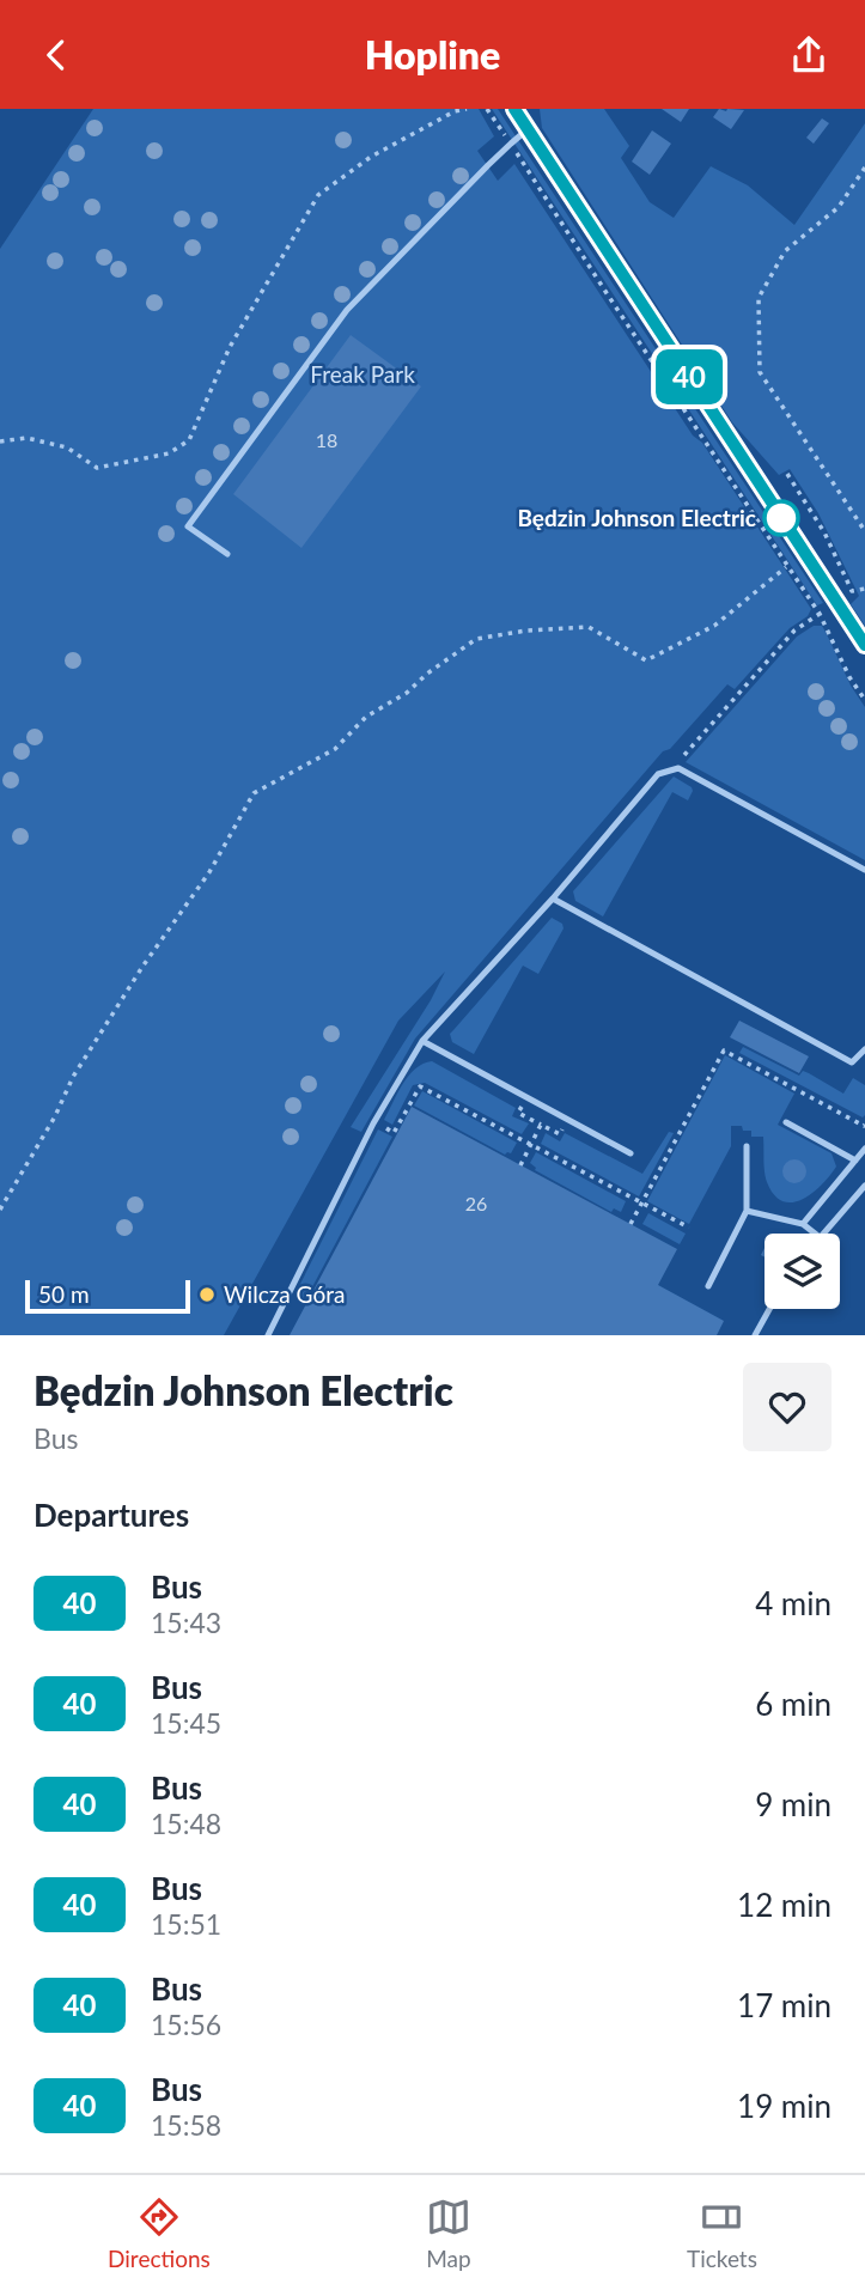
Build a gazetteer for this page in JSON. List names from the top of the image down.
{
  "parks": ["Freak Park"],
  "places": ["Będzin Johnson Electric", "Wilcza Góra"],
  "lines": ["bus line 40"],
  "house_numbers": ["18", "26"],
  "scale_bar": "50 m",
  "page": {
    "header": "Hopline",
    "on_map": "40",
    "scale": "50 m",
    "heading": [
      ["Będzin Johnson Electric", "Bus"],
      "Departures"
    ],
    "list": [
      {
        "mark": "40",
        "name": "Bus",
        "note": "15:43",
        "value": "4 min"
      },
      {
        "mark": "40",
        "name": "Bus",
        "note": "15:45",
        "value": "6 min"
      },
      {
        "mark": "40",
        "name": "Bus",
        "note": "15:48",
        "value": "9 min"
      },
      {
        "mark": "40",
        "name": "Bus",
        "note": "15:51",
        "value": "12 min"
      },
      {
        "mark": "40",
        "name": "Bus",
        "note": "15:56",
        "value": "17 min"
      },
      {
        "mark": "40",
        "name": "Bus",
        "note": "15:58",
        "value": "19 min"
      }
    ],
    "tabs": ["Directions", "Map", "Tickets"]
  }
}
